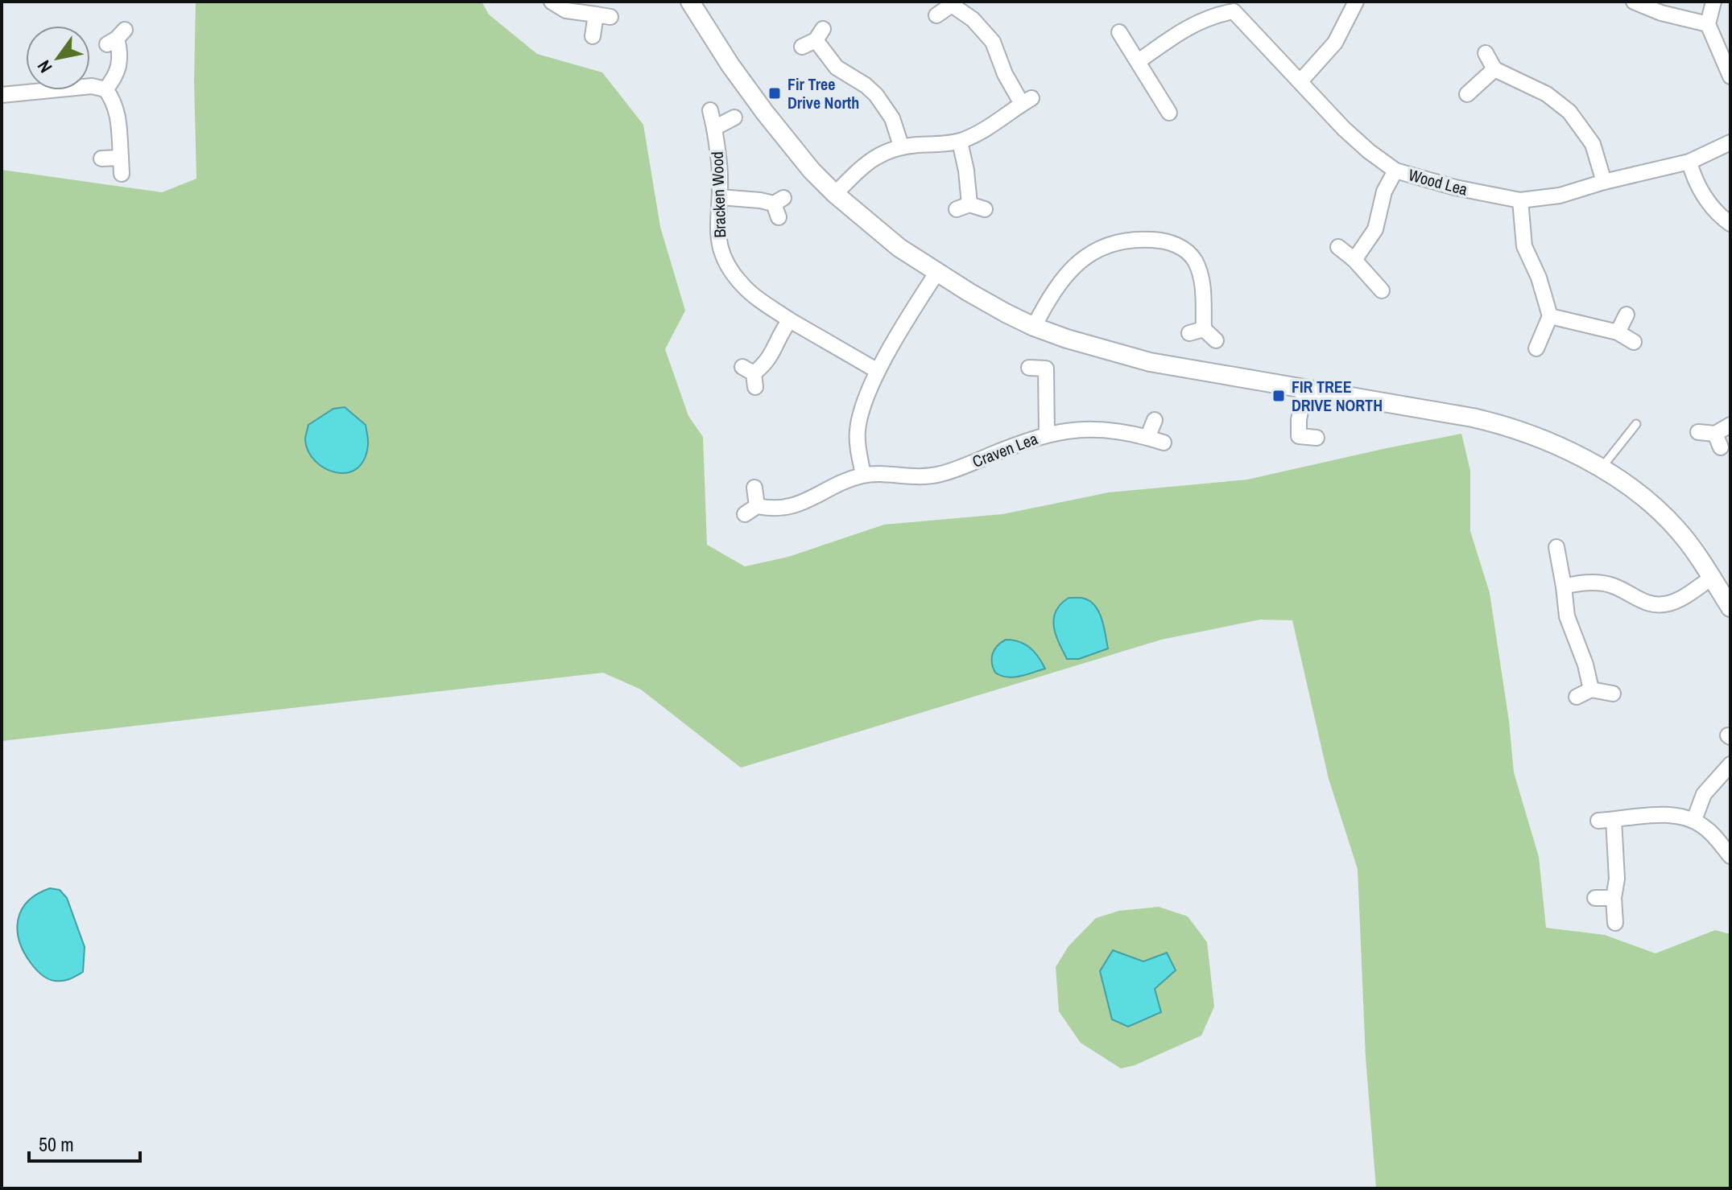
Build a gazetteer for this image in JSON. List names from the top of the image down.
{
  "streets": {
    "street": ["Wood Lea", "Bracken Wood", "Craven Lea"]
  },
  "places": {
    "transit": ["Fir Tree Drive North", "FIR TREE DRIVE NORTH"]
  },
  "scale_bar": "50 m",
  "north": "bottom left"
}
